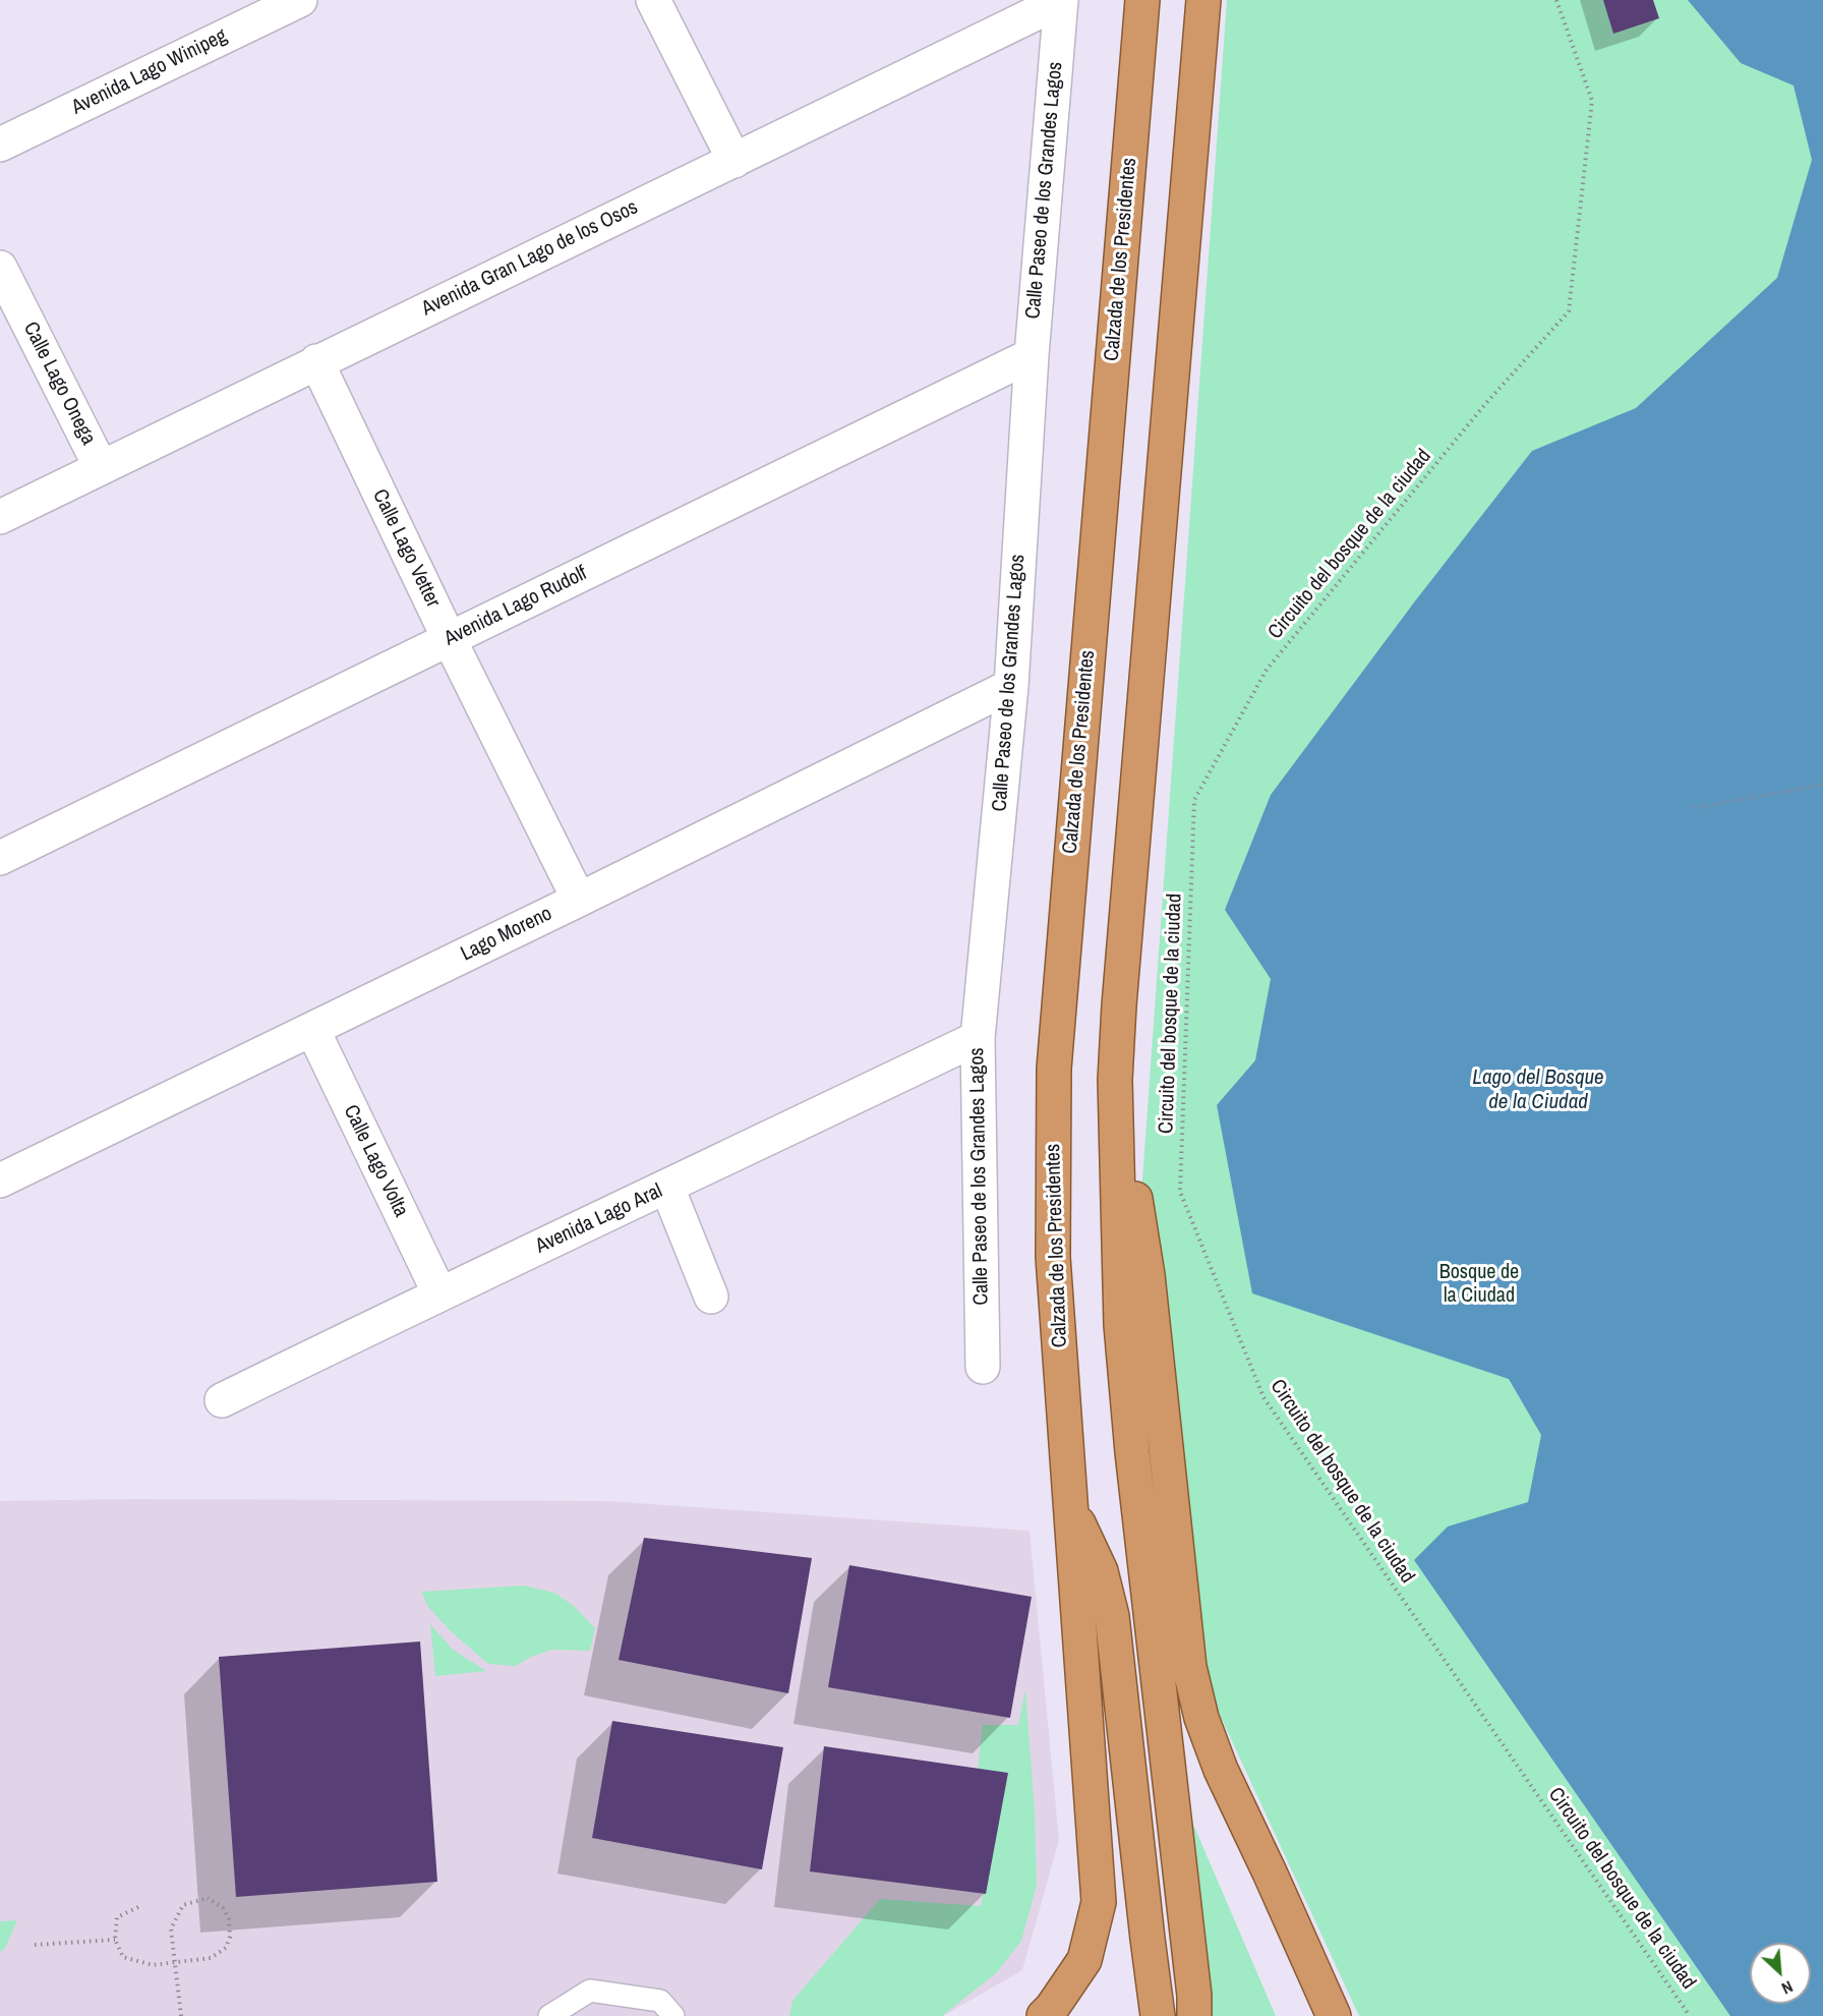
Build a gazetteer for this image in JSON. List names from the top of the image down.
{
  "streets": {
    "highway": ["Calzada de los Presidentes"],
    "street": [
      "Avenida Lago Winipeg",
      "Calle Paseo de los Grandes Lagos",
      "Avenida Gran Lago de los Osos",
      "Calle Lago Onega",
      "Calle Lago Vetter",
      "Avenida Lago Rudolf",
      "Lago Moreno",
      "Calle Lago Volta",
      "Avenida Lago Aral"
    ],
    "path": ["Circuito del bosque de la ciudad"]
  },
  "crossings": [
    ["Calle Paseo de los Grandes Lagos", "Avenida Gran Lago de los Osos"],
    ["Calle Paseo de los Grandes Lagos", "Avenida Lago Rudolf"],
    ["Calle Paseo de los Grandes Lagos", "Lago Moreno"],
    ["Calle Paseo de los Grandes Lagos", "Avenida Lago Aral"],
    ["Avenida Gran Lago de los Osos", "Calle Lago Onega"],
    ["Avenida Gran Lago de los Osos", "Calle Lago Vetter"],
    ["Calle Lago Vetter", "Avenida Lago Rudolf"],
    ["Calle Lago Vetter", "Lago Moreno"],
    ["Lago Moreno", "Calle Lago Volta"],
    ["Calle Lago Volta", "Avenida Lago Aral"]
  ],
  "water": ["Lago del Bosque de la Ciudad"],
  "parks": ["Bosque de la Ciudad"],
  "north": "bottom right"
}
